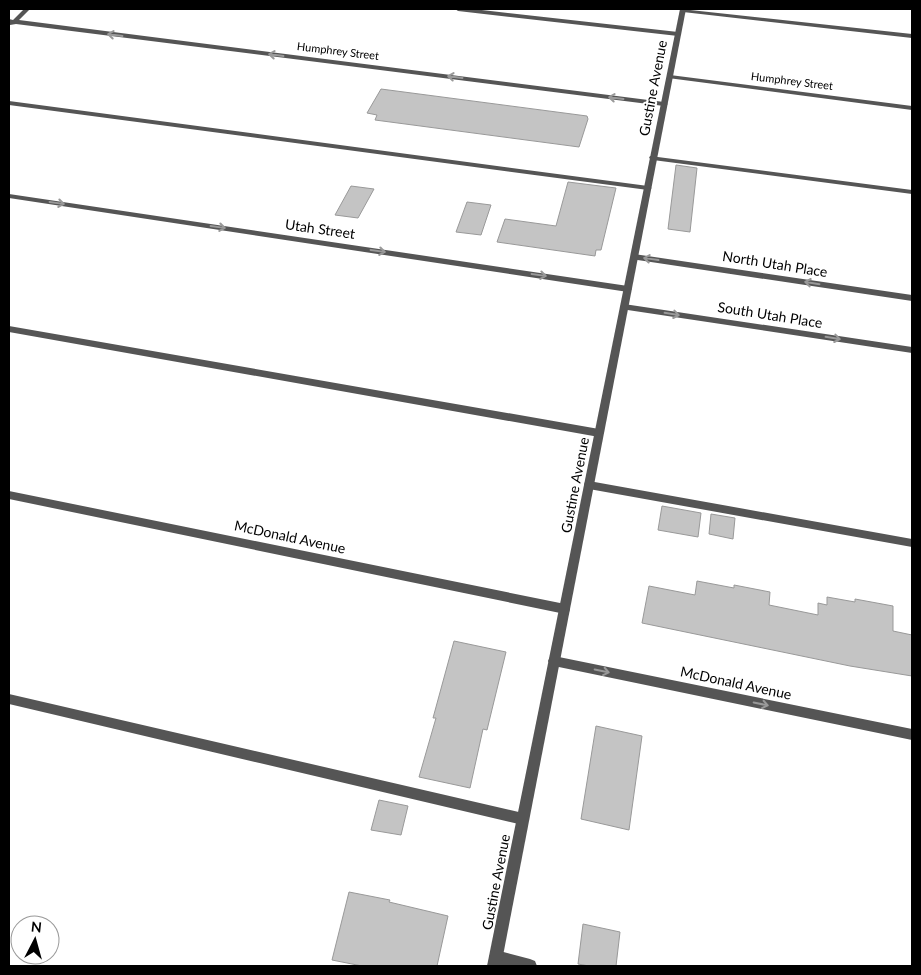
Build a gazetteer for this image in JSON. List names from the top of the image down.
{
  "streets": {
    "street": [
      "Humphrey Street",
      "Gustine Avenue",
      "Utah Street",
      "North Utah Place",
      "South Utah Place",
      "McDonald Avenue"
    ]
  },
  "crossings": [
    ["Humphrey Street", "Gustine Avenue"],
    ["Gustine Avenue", "Utah Street"],
    ["Gustine Avenue", "North Utah Place"],
    ["Gustine Avenue", "South Utah Place"],
    ["Gustine Avenue", "McDonald Avenue"]
  ],
  "one_way": [
    "Utah Street",
    "North Utah Place",
    "South Utah Place",
    "McDonald Avenue"
  ],
  "north": "top"
}
